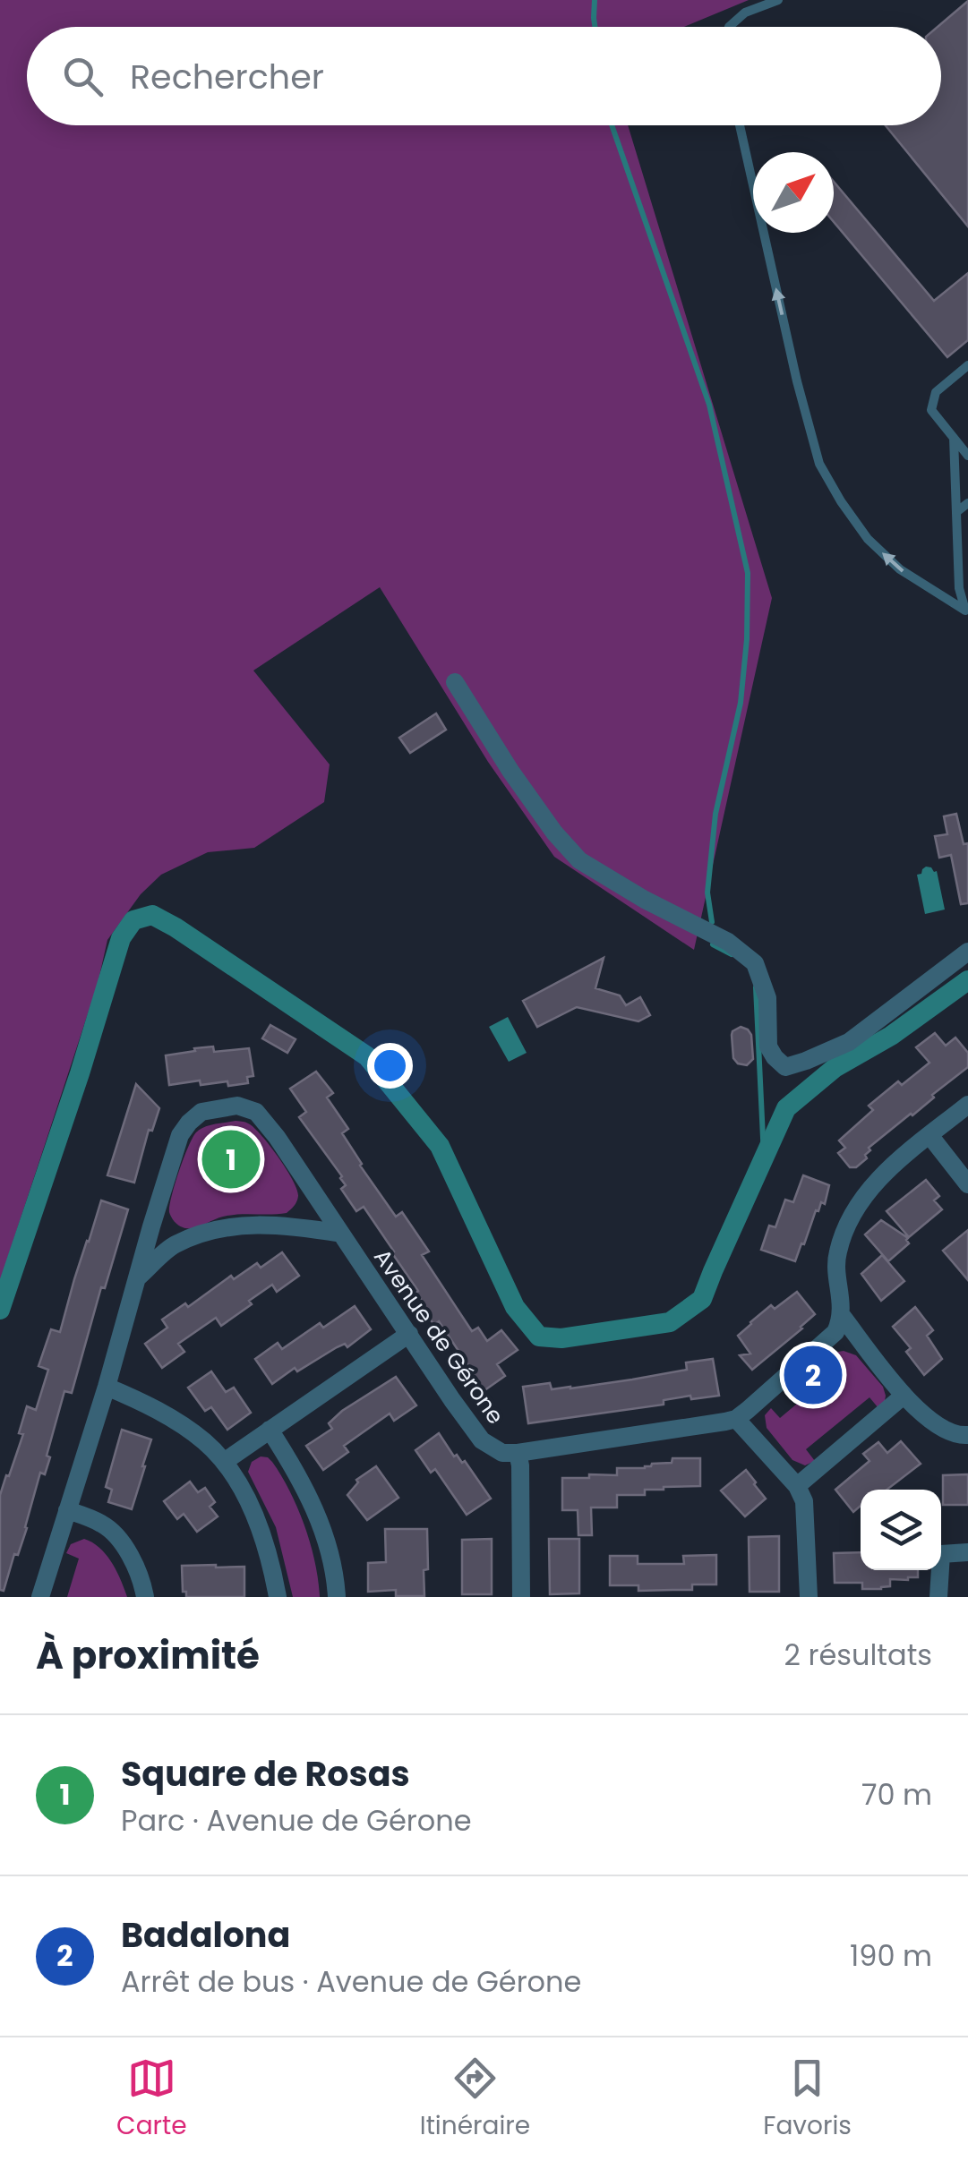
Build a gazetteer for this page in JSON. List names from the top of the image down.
{
  "streets": {
    "street": ["Avenue de Gérone"]
  },
  "north": "top right",
  "page": {
    "search": "Rechercher",
    "pins": ["1", "2"],
    "heading": ["À proximité", "2 résultats"],
    "list": [
      {
        "mark": "1",
        "name": "Square de Rosas",
        "note": "Parc · Avenue de Gérone",
        "value": "70 m"
      },
      {
        "mark": "2",
        "name": "Badalona",
        "note": "Arrêt de bus · Avenue de Gérone",
        "value": "190 m"
      }
    ],
    "nav": ["Carte", "Itinéraire", "Favoris"]
  }
}
